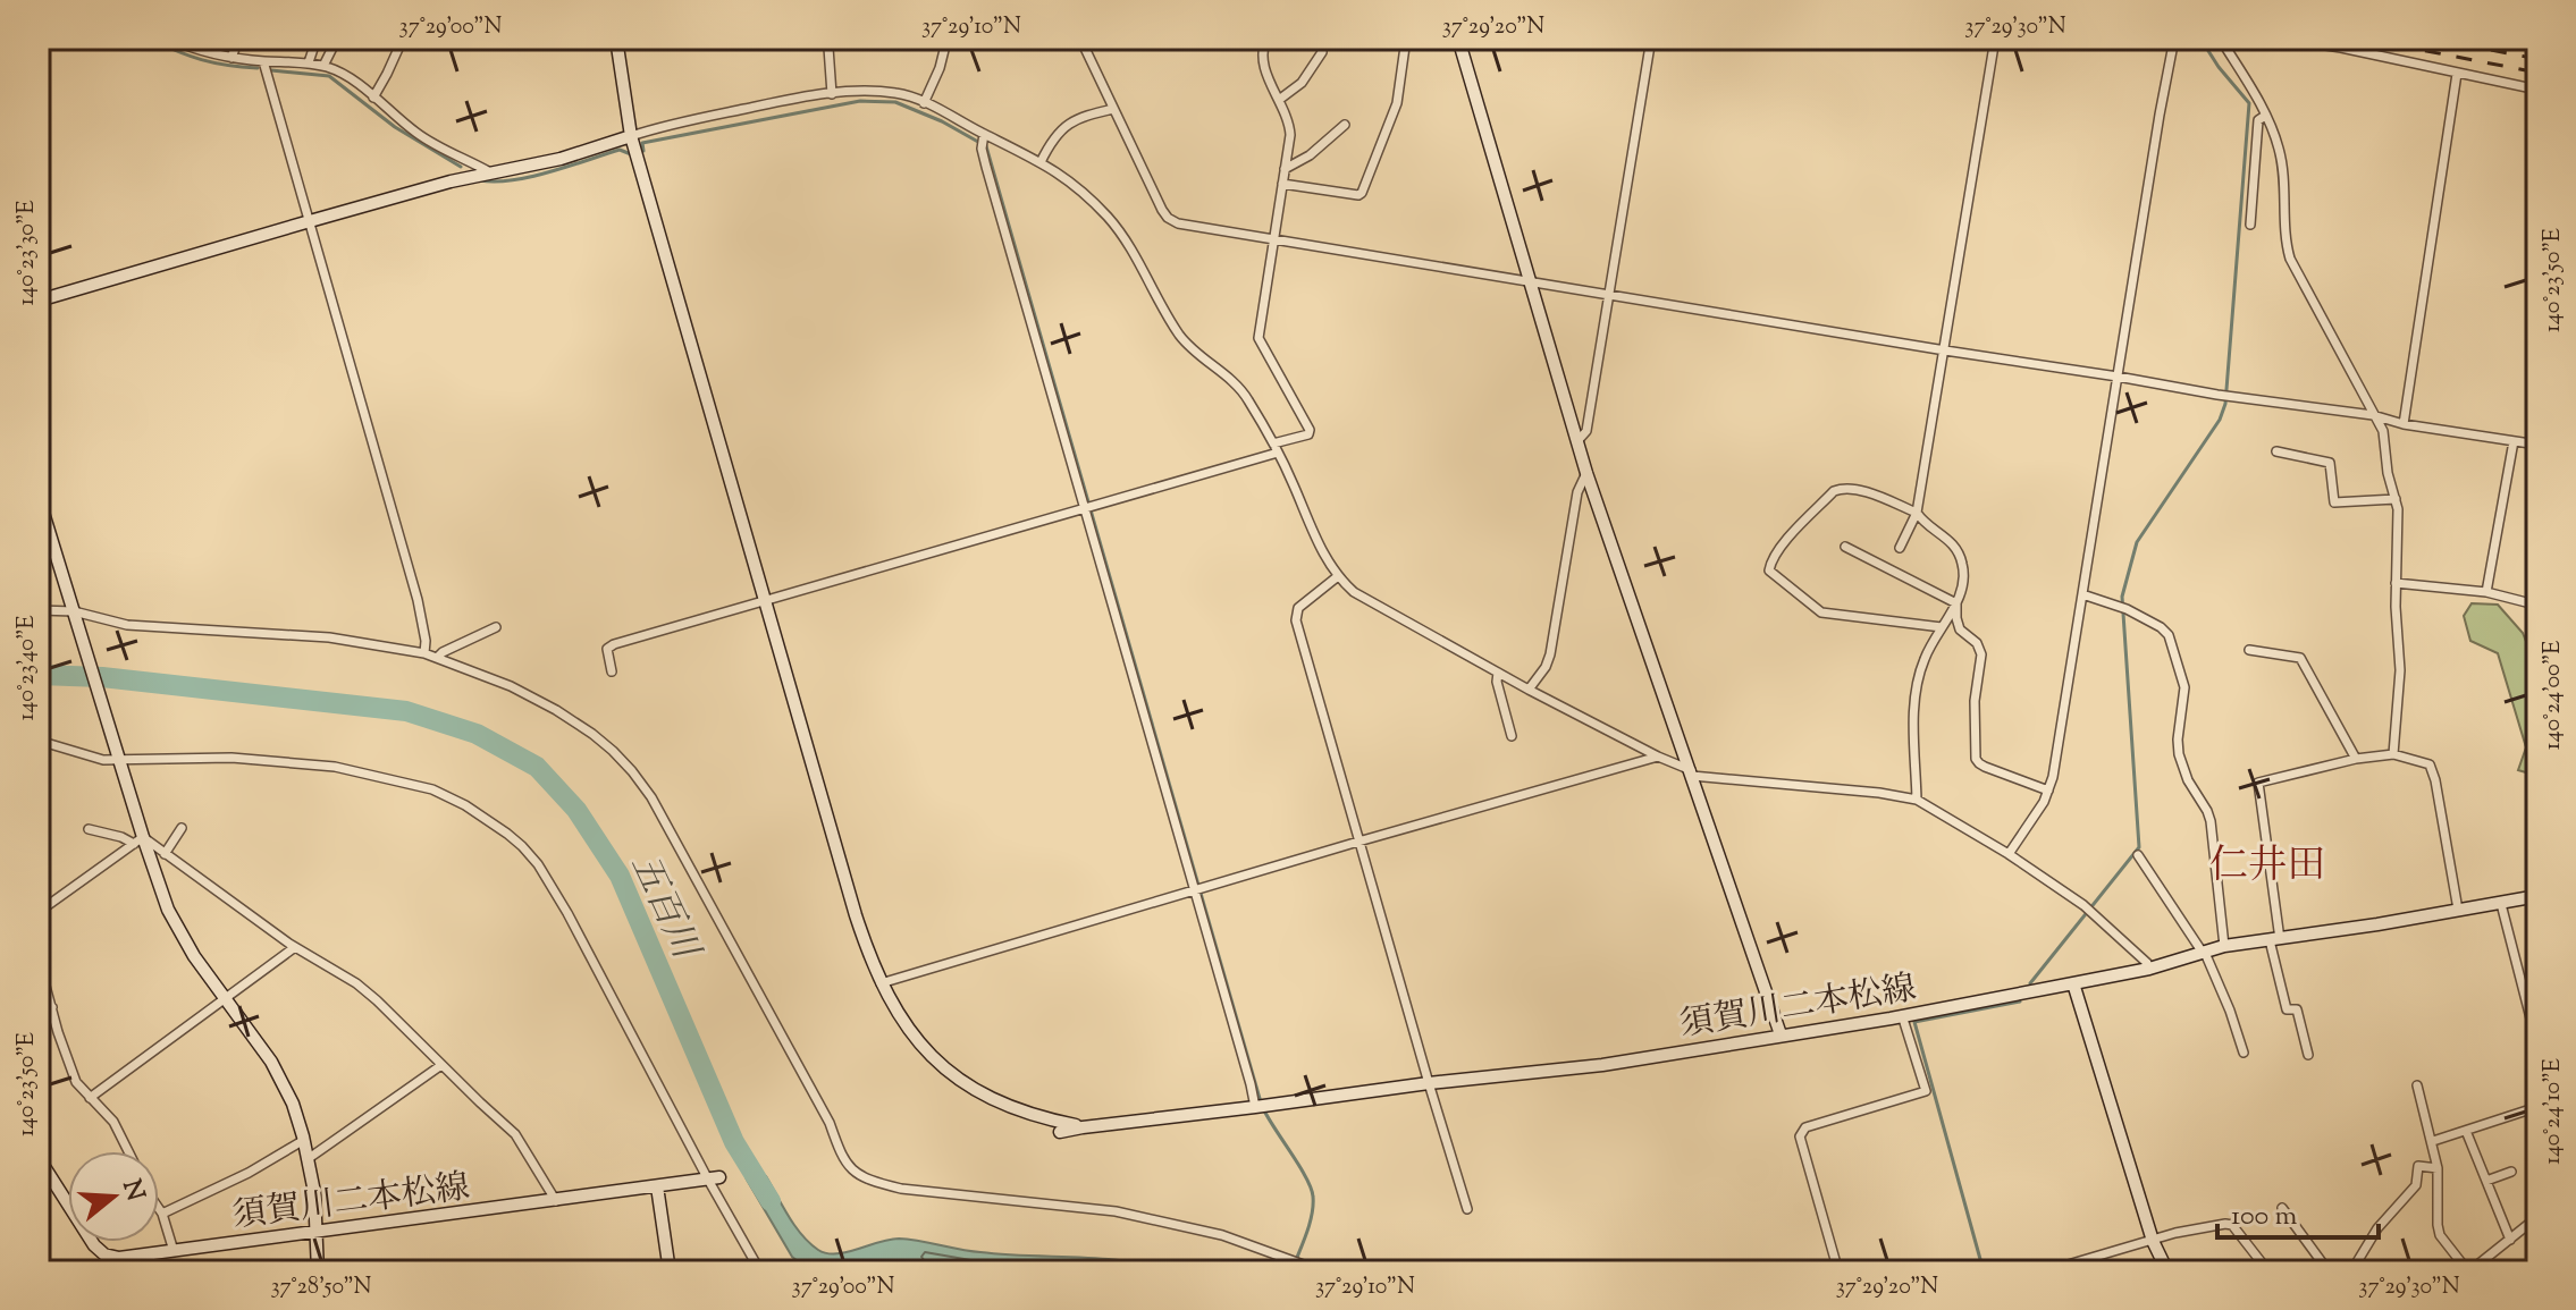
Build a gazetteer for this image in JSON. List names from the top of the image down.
{
  "streets": {
    "street": ["須賀川二本松線"]
  },
  "districts": ["仁井田"],
  "water": ["五百川"],
  "scale_bar": "100 m",
  "north": "right",
  "coordinates": [
    "37°29'00\"N",
    "37°29'10\"N",
    "37°29'20\"N",
    "37°29'30\"N",
    "140°23'30\"E",
    "140°23'50\"E",
    "140°23'40\"E",
    "140°24'00\"E",
    "140°24'10\"E",
    "37°28'50\"N"
  ]
}
